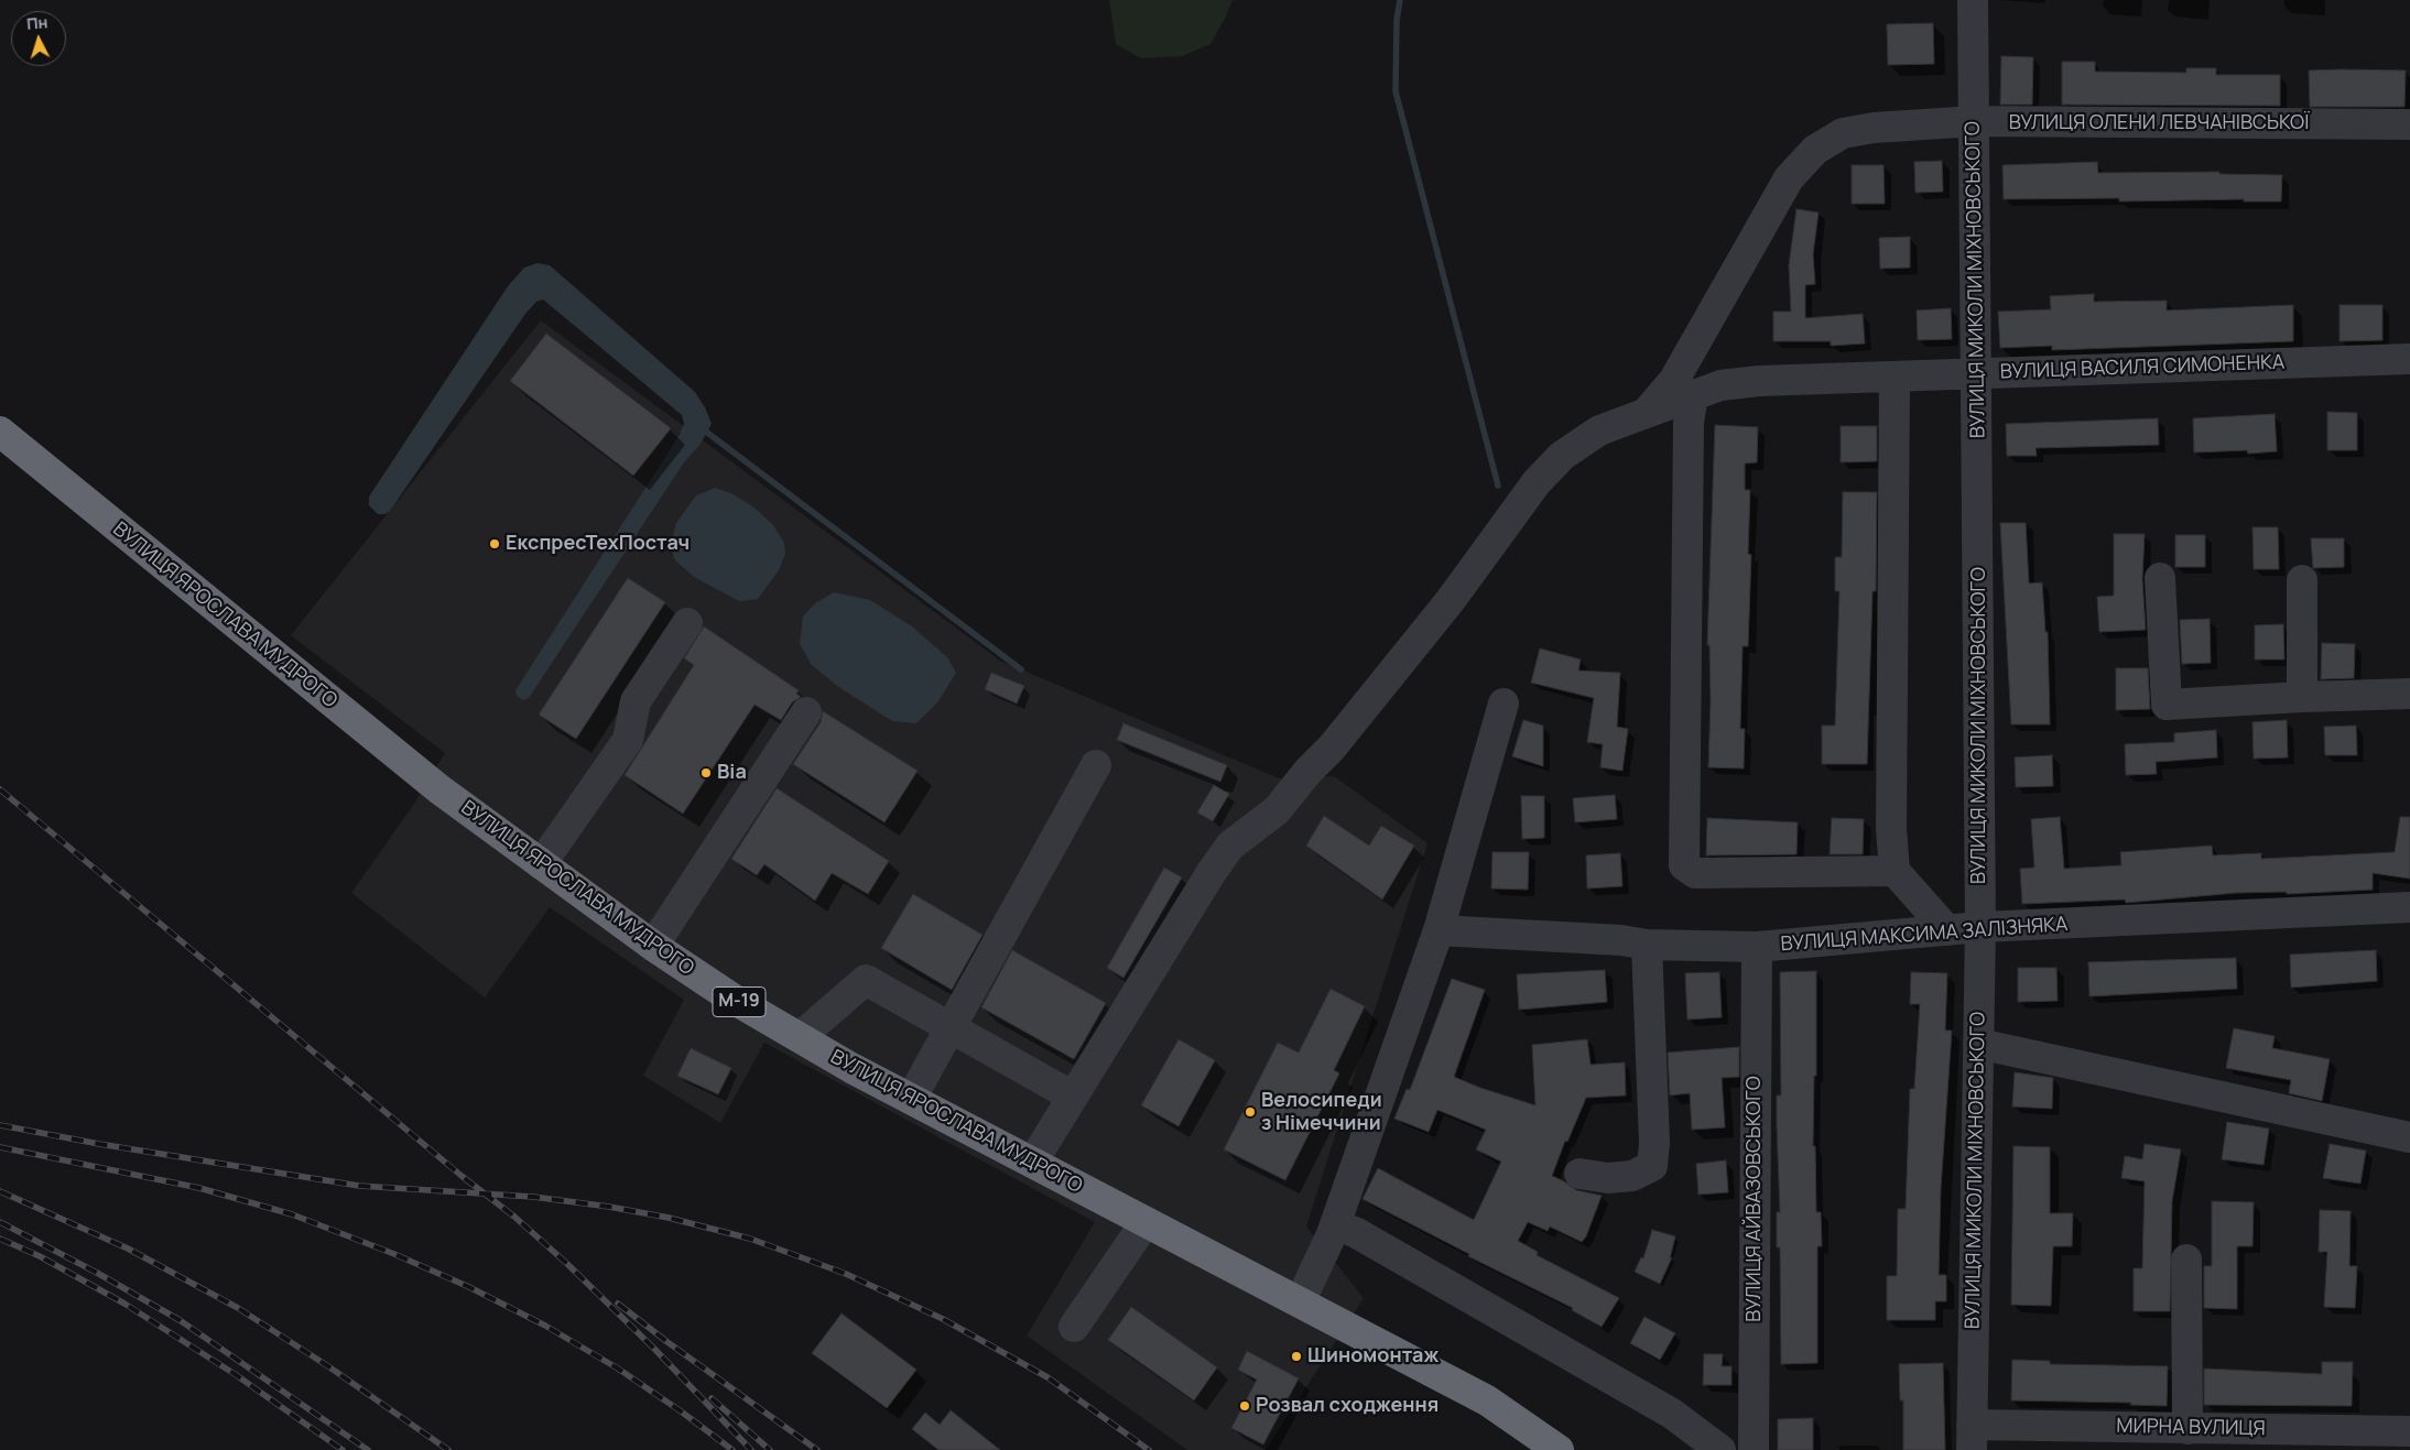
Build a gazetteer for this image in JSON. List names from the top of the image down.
{
  "streets": {
    "highway": ["ВУЛИЦЯ ЯРОСЛАВА МУДРОГО", "М-19"],
    "street": [
      "ВУЛИЦЯ ОЛЕНИ ЛЕВЧАНІВСЬКОЇ",
      "ВУЛИЦЯ МИКОЛИ МІХНОВСЬКОГО",
      "ВУЛИЦЯ ВАСИЛЯ СИМОНЕНКА",
      "ВУЛИЦЯ МАКСИМА ЗАЛІЗНЯКА",
      "ВУЛИЦЯ АЙВАЗОВСЬКОГО",
      "МИРНА ВУЛИЦЯ"
    ]
  },
  "crossings": [
    ["ВУЛИЦЯ ОЛЕНИ ЛЕВЧАНІВСЬКОЇ", "ВУЛИЦЯ МИКОЛИ МІХНОВСЬКОГО"],
    ["ВУЛИЦЯ ОЛЕНИ ЛЕВЧАНІВСЬКОЇ", "ВУЛИЦЯ ВАСИЛЯ СИМОНЕНКА"],
    ["ВУЛИЦЯ МИКОЛИ МІХНОВСЬКОГО", "ВУЛИЦЯ ВАСИЛЯ СИМОНЕНКА"],
    ["ВУЛИЦЯ МИКОЛИ МІХНОВСЬКОГО", "ВУЛИЦЯ МАКСИМА ЗАЛІЗНЯКА"],
    ["ВУЛИЦЯ МИКОЛИ МІХНОВСЬКОГО", "МИРНА ВУЛИЦЯ"],
    ["ВУЛИЦЯ ВАСИЛЯ СИМОНЕНКА", "ВУЛИЦЯ ЯРОСЛАВА МУДРОГО"],
    ["ВУЛИЦЯ МАКСИМА ЗАЛІЗНЯКА", "ВУЛИЦЯ АЙВАЗОВСЬКОГО"]
  ],
  "places": [
    "ЕкспресТехПостач",
    "Віа",
    "Велосипеди з Німеччини",
    "Шиномонтаж",
    "Розвал сходження"
  ],
  "north": "top"
}
